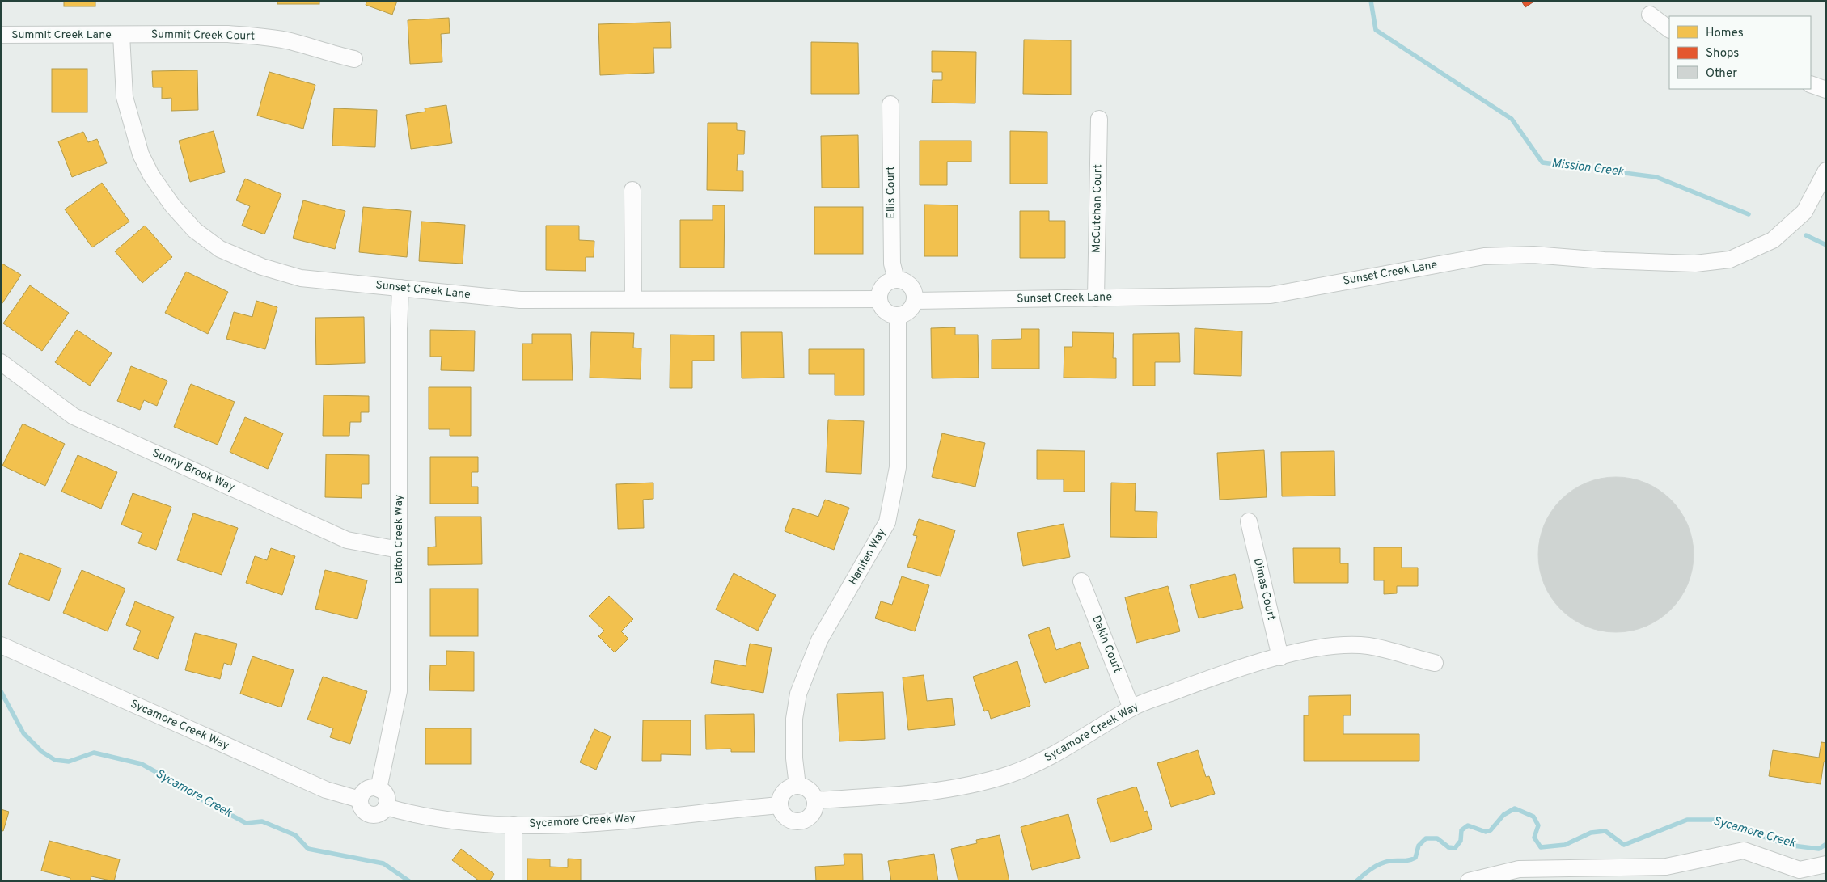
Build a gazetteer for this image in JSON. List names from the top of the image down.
{
  "streets": {
    "street": [
      "Summit Creek Lane",
      "Summit Creek Court",
      "Ellis Court",
      "McCutchan Court",
      "Sunset Creek Lane",
      "Sunny Brook Way",
      "Dalton Creek Way",
      "Hanifen Way",
      "Dimas Court",
      "Dakin Court",
      "Sycamore Creek Way"
    ]
  },
  "crossings": [
    ["Summit Creek Lane", "Summit Creek Court"],
    ["Summit Creek Lane", "Sunset Creek Lane"],
    ["Summit Creek Court", "Sunset Creek Lane"],
    ["Ellis Court", "Sunset Creek Lane"],
    ["Ellis Court", "Hanifen Way"],
    ["McCutchan Court", "Sunset Creek Lane"],
    ["Sunset Creek Lane", "Dalton Creek Way"],
    ["Sunset Creek Lane", "Hanifen Way"],
    ["Sunny Brook Way", "Dalton Creek Way"],
    ["Dalton Creek Way", "Sycamore Creek Way"],
    ["Hanifen Way", "Sycamore Creek Way"],
    ["Dimas Court", "Sycamore Creek Way"],
    ["Dakin Court", "Sycamore Creek Way"]
  ],
  "water": ["Mission Creek", "Sycamore Creek"],
  "legend": ["Homes", "Shops", "Other"]
}
